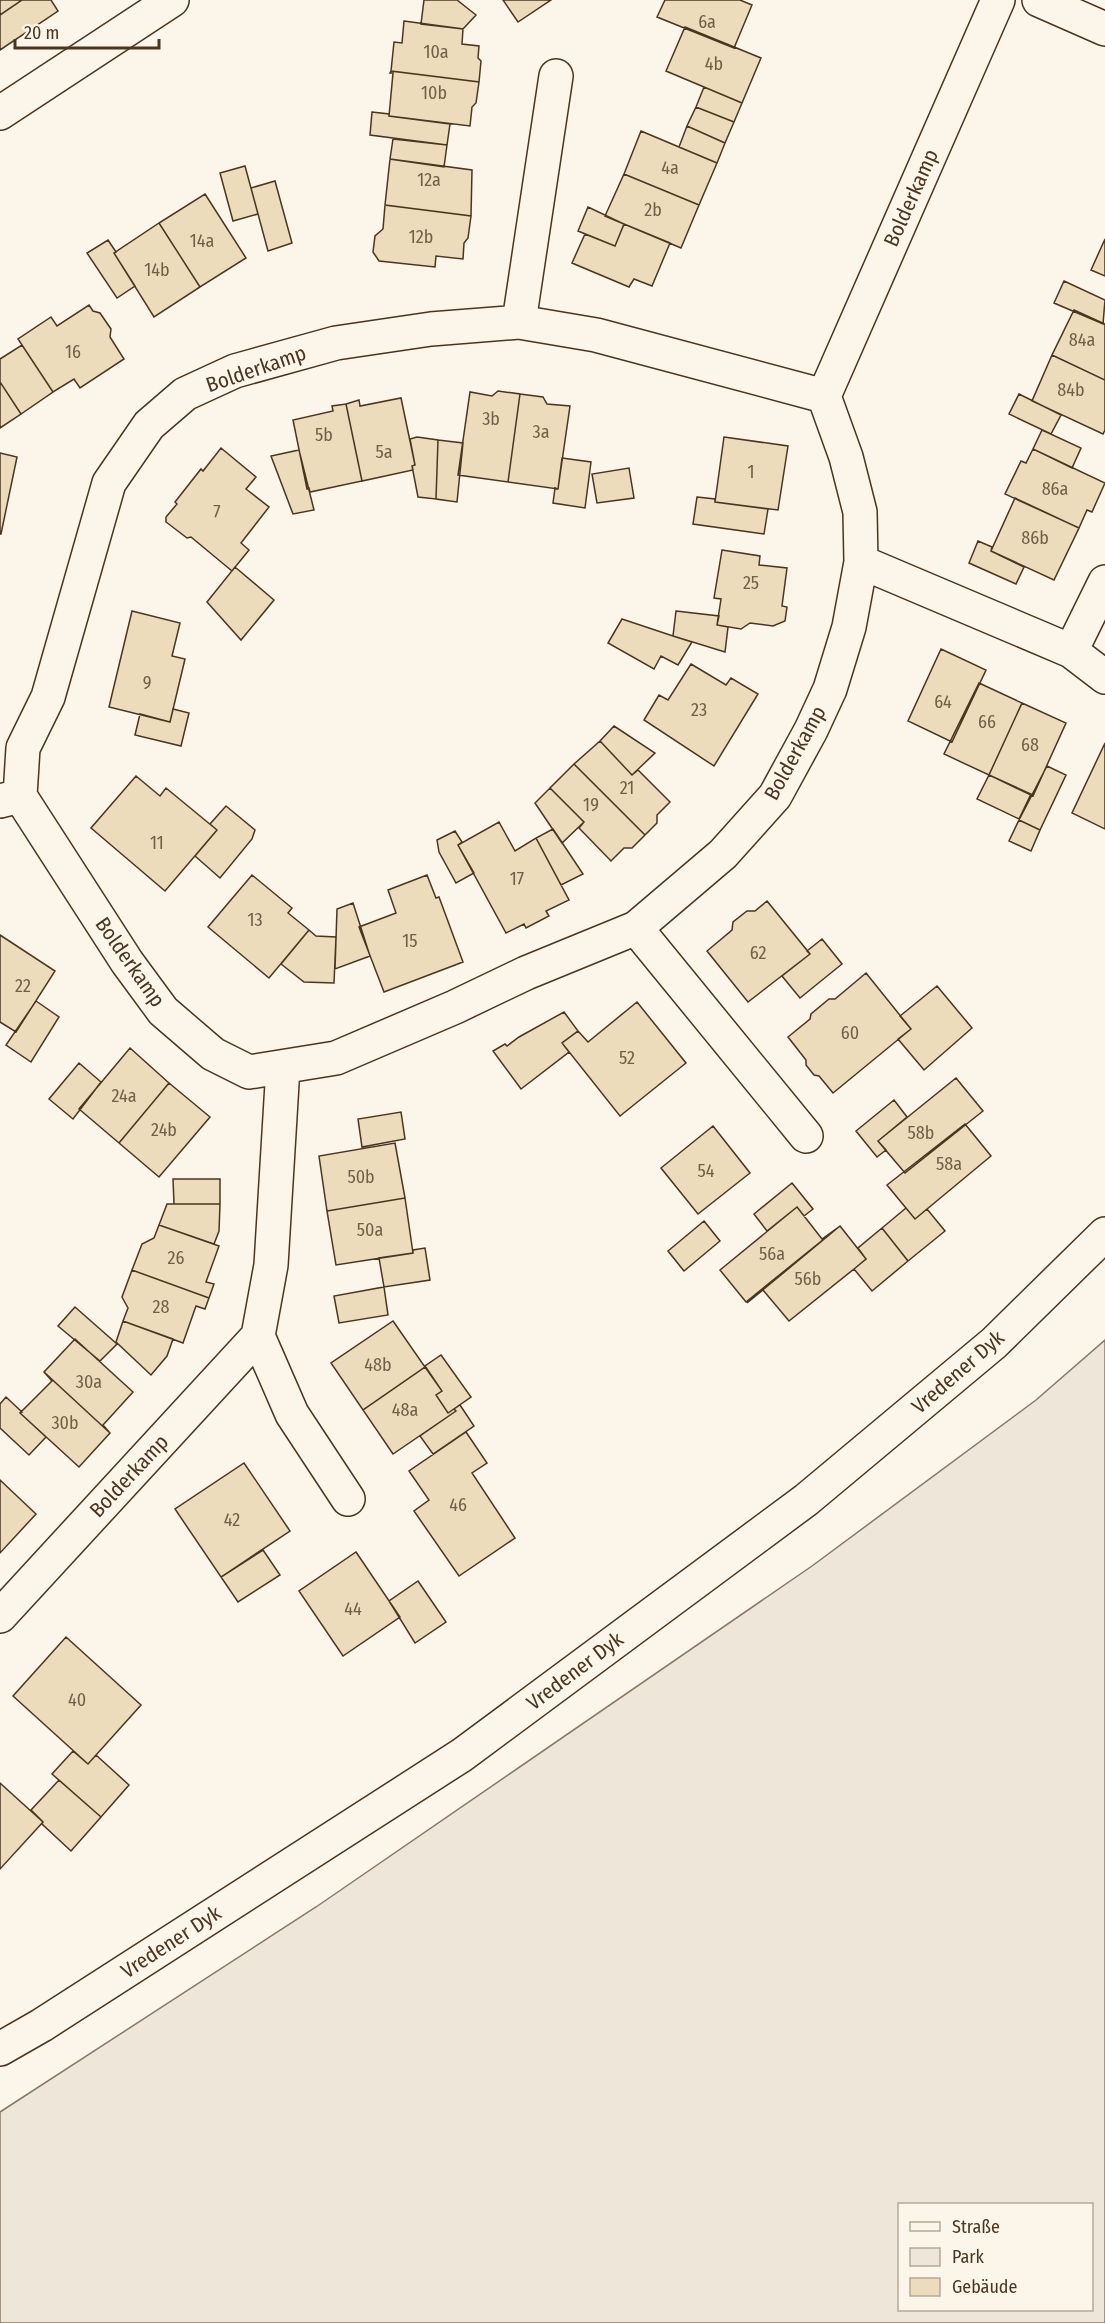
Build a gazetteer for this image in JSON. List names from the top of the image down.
{
  "streets": {
    "street": ["Bolderkamp", "Vredener Dyk"]
  },
  "house_numbers": [
    "6a",
    "10a",
    "4b",
    "10b",
    "4a",
    "12a",
    "2b",
    "12b",
    "14a",
    "14b",
    "84a",
    "16",
    "84b",
    "3b",
    "3a",
    "5b",
    "5a",
    "1",
    "86a",
    "7",
    "86b",
    "25",
    "9",
    "64",
    "23",
    "66",
    "68",
    "21",
    "19",
    "11",
    "17",
    "13",
    "15",
    "62",
    "22",
    "60",
    "52",
    "24a",
    "24b",
    "58b",
    "58a",
    "54",
    "50b",
    "50a",
    "56a",
    "26",
    "56b",
    "28",
    "48b",
    "30a",
    "48a",
    "30b",
    "46",
    "42",
    "44",
    "40"
  ],
  "legend": ["Straße", "Park", "Gebäude"],
  "scale_bar": "20 m"
}
